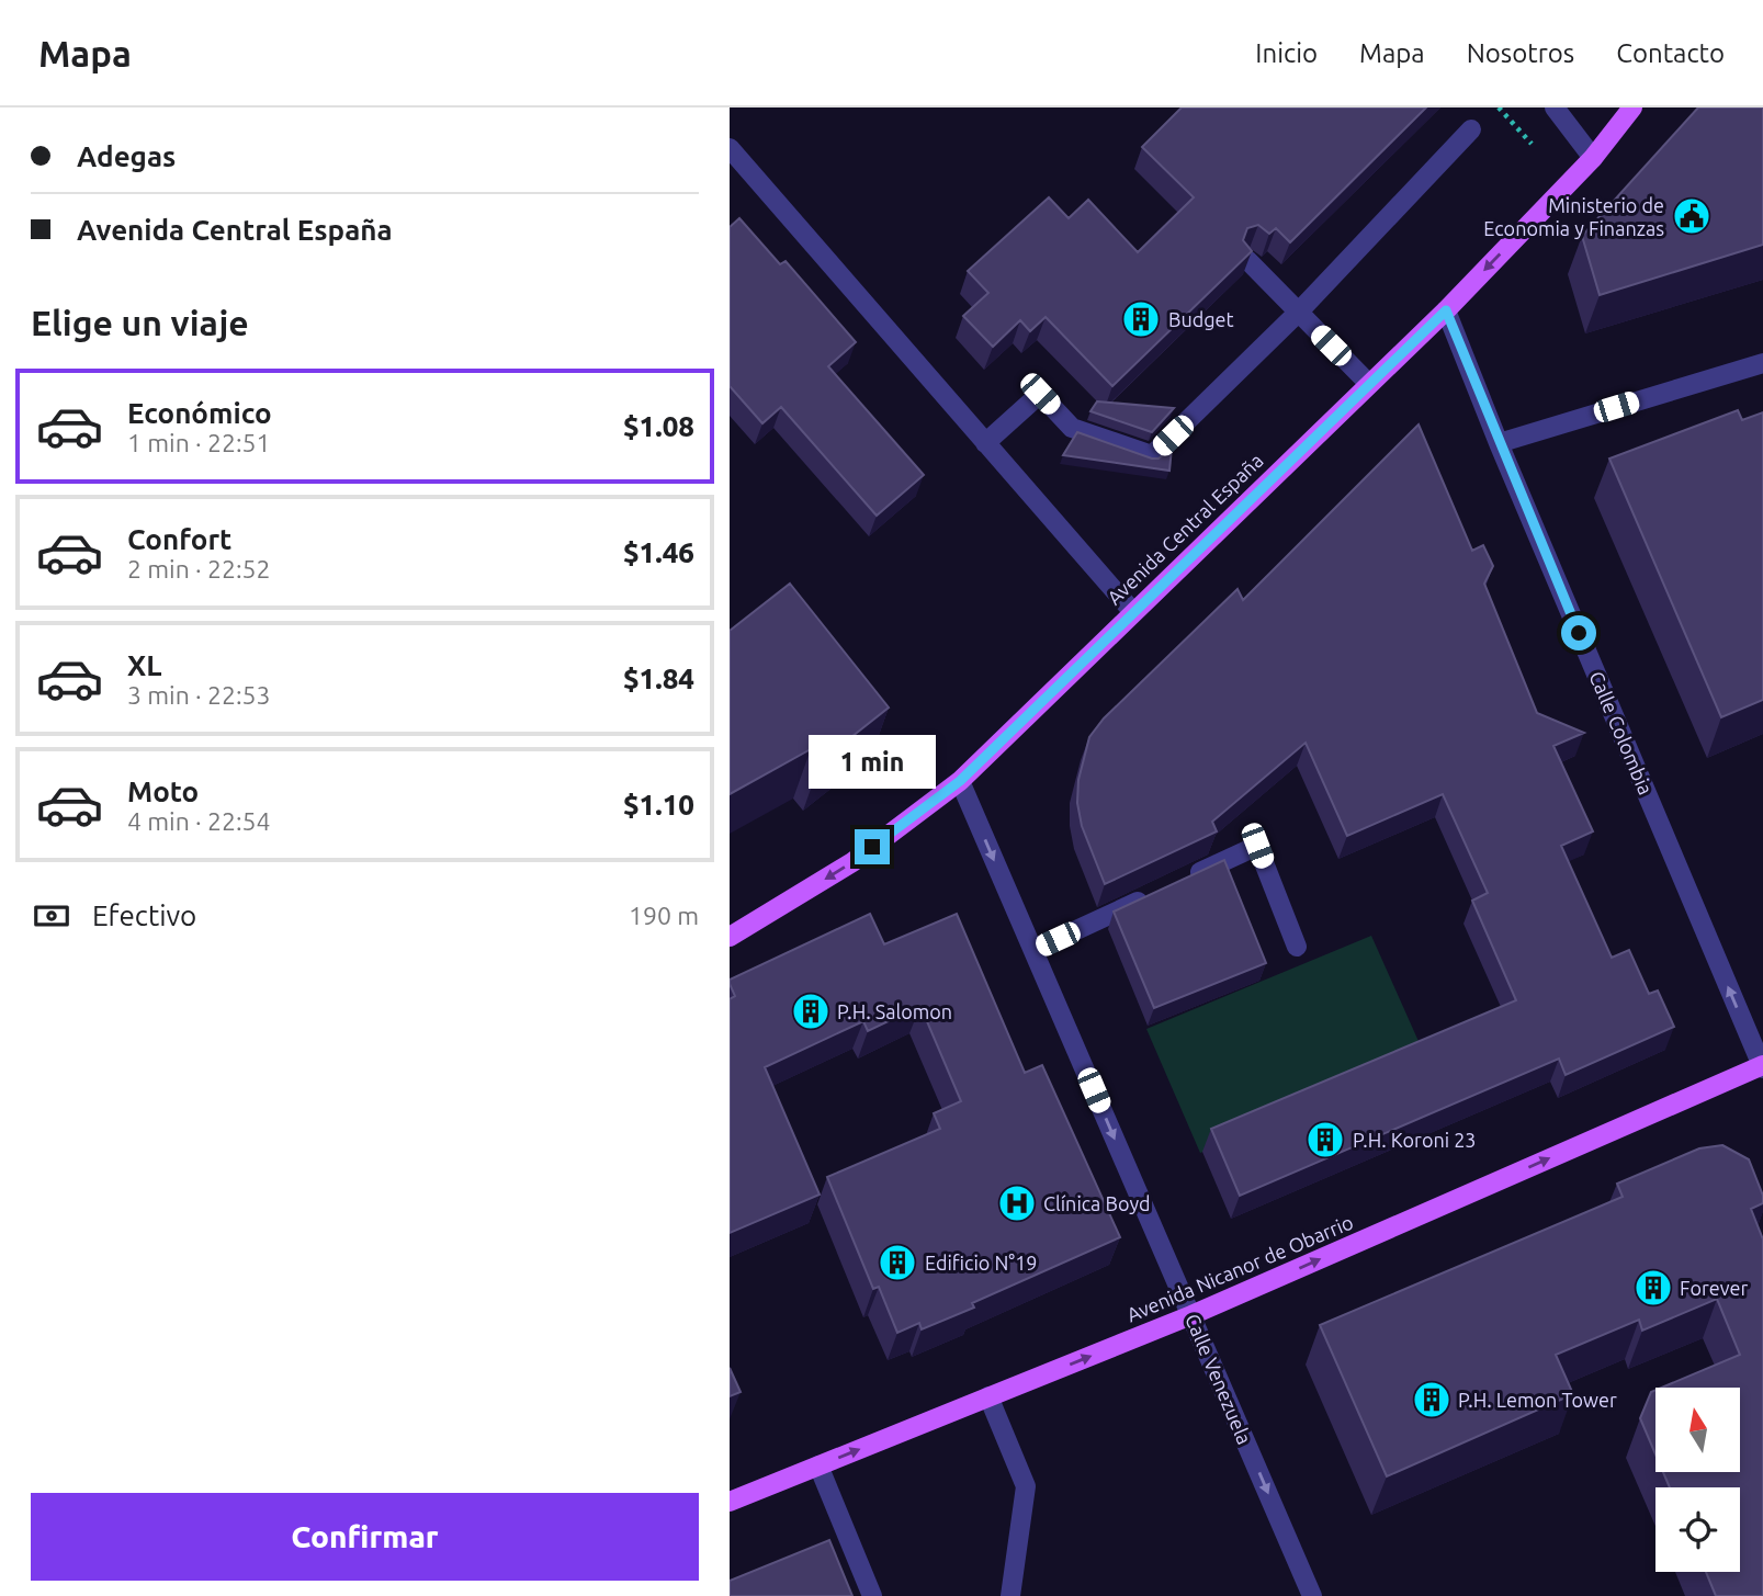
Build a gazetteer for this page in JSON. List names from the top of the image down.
{
  "streets": {
    "main road": ["Avenida Central España", "Avenida Nicanor de Obarrio"],
    "street": ["Calle Colombia", "Calle Venezuela"]
  },
  "crossings": [
    ["Avenida Central España", "Calle Colombia"],
    ["Avenida Central España", "Calle Venezuela"],
    ["Calle Colombia", "Avenida Nicanor de Obarrio"],
    ["Avenida Nicanor de Obarrio", "Calle Venezuela"]
  ],
  "one_way": [
    "Avenida Central España",
    "Calle Colombia",
    "Avenida Nicanor de Obarrio",
    "Calle Venezuela"
  ],
  "places": {
    "public building": ["Ministerio de Economia y Finanzas"],
    "building": [
      "Budget",
      "P.H. Salomon",
      "P.H. Koroni 23",
      "Edificio N°19",
      "Forever",
      "P.H. Lemon Tower"
    ],
    "hospital": ["Clínica Boyd"]
  },
  "north": "top",
  "page": {
    "header": "Mapa",
    "nav": [
      "Inicio",
      "Mapa",
      "Nosotros",
      "Contacto"
    ],
    "banner": ["Adegas", "Avenida Central España"],
    "heading": "Elige un viaje",
    "list": [
      {
        "name": "Económico",
        "note": "1 min · 22:51",
        "value": "$1.08"
      },
      {
        "name": "Confort",
        "note": "2 min · 22:52",
        "value": "$1.46"
      },
      {
        "name": "XL",
        "note": "3 min · 22:53",
        "value": "$1.84"
      },
      {
        "name": "Moto",
        "note": "4 min · 22:54",
        "value": "$1.10"
      }
    ],
    "bubble": "1 min",
    "pay": ["Efectivo", "190 m"],
    "buttons": "Confirmar"
  }
}
